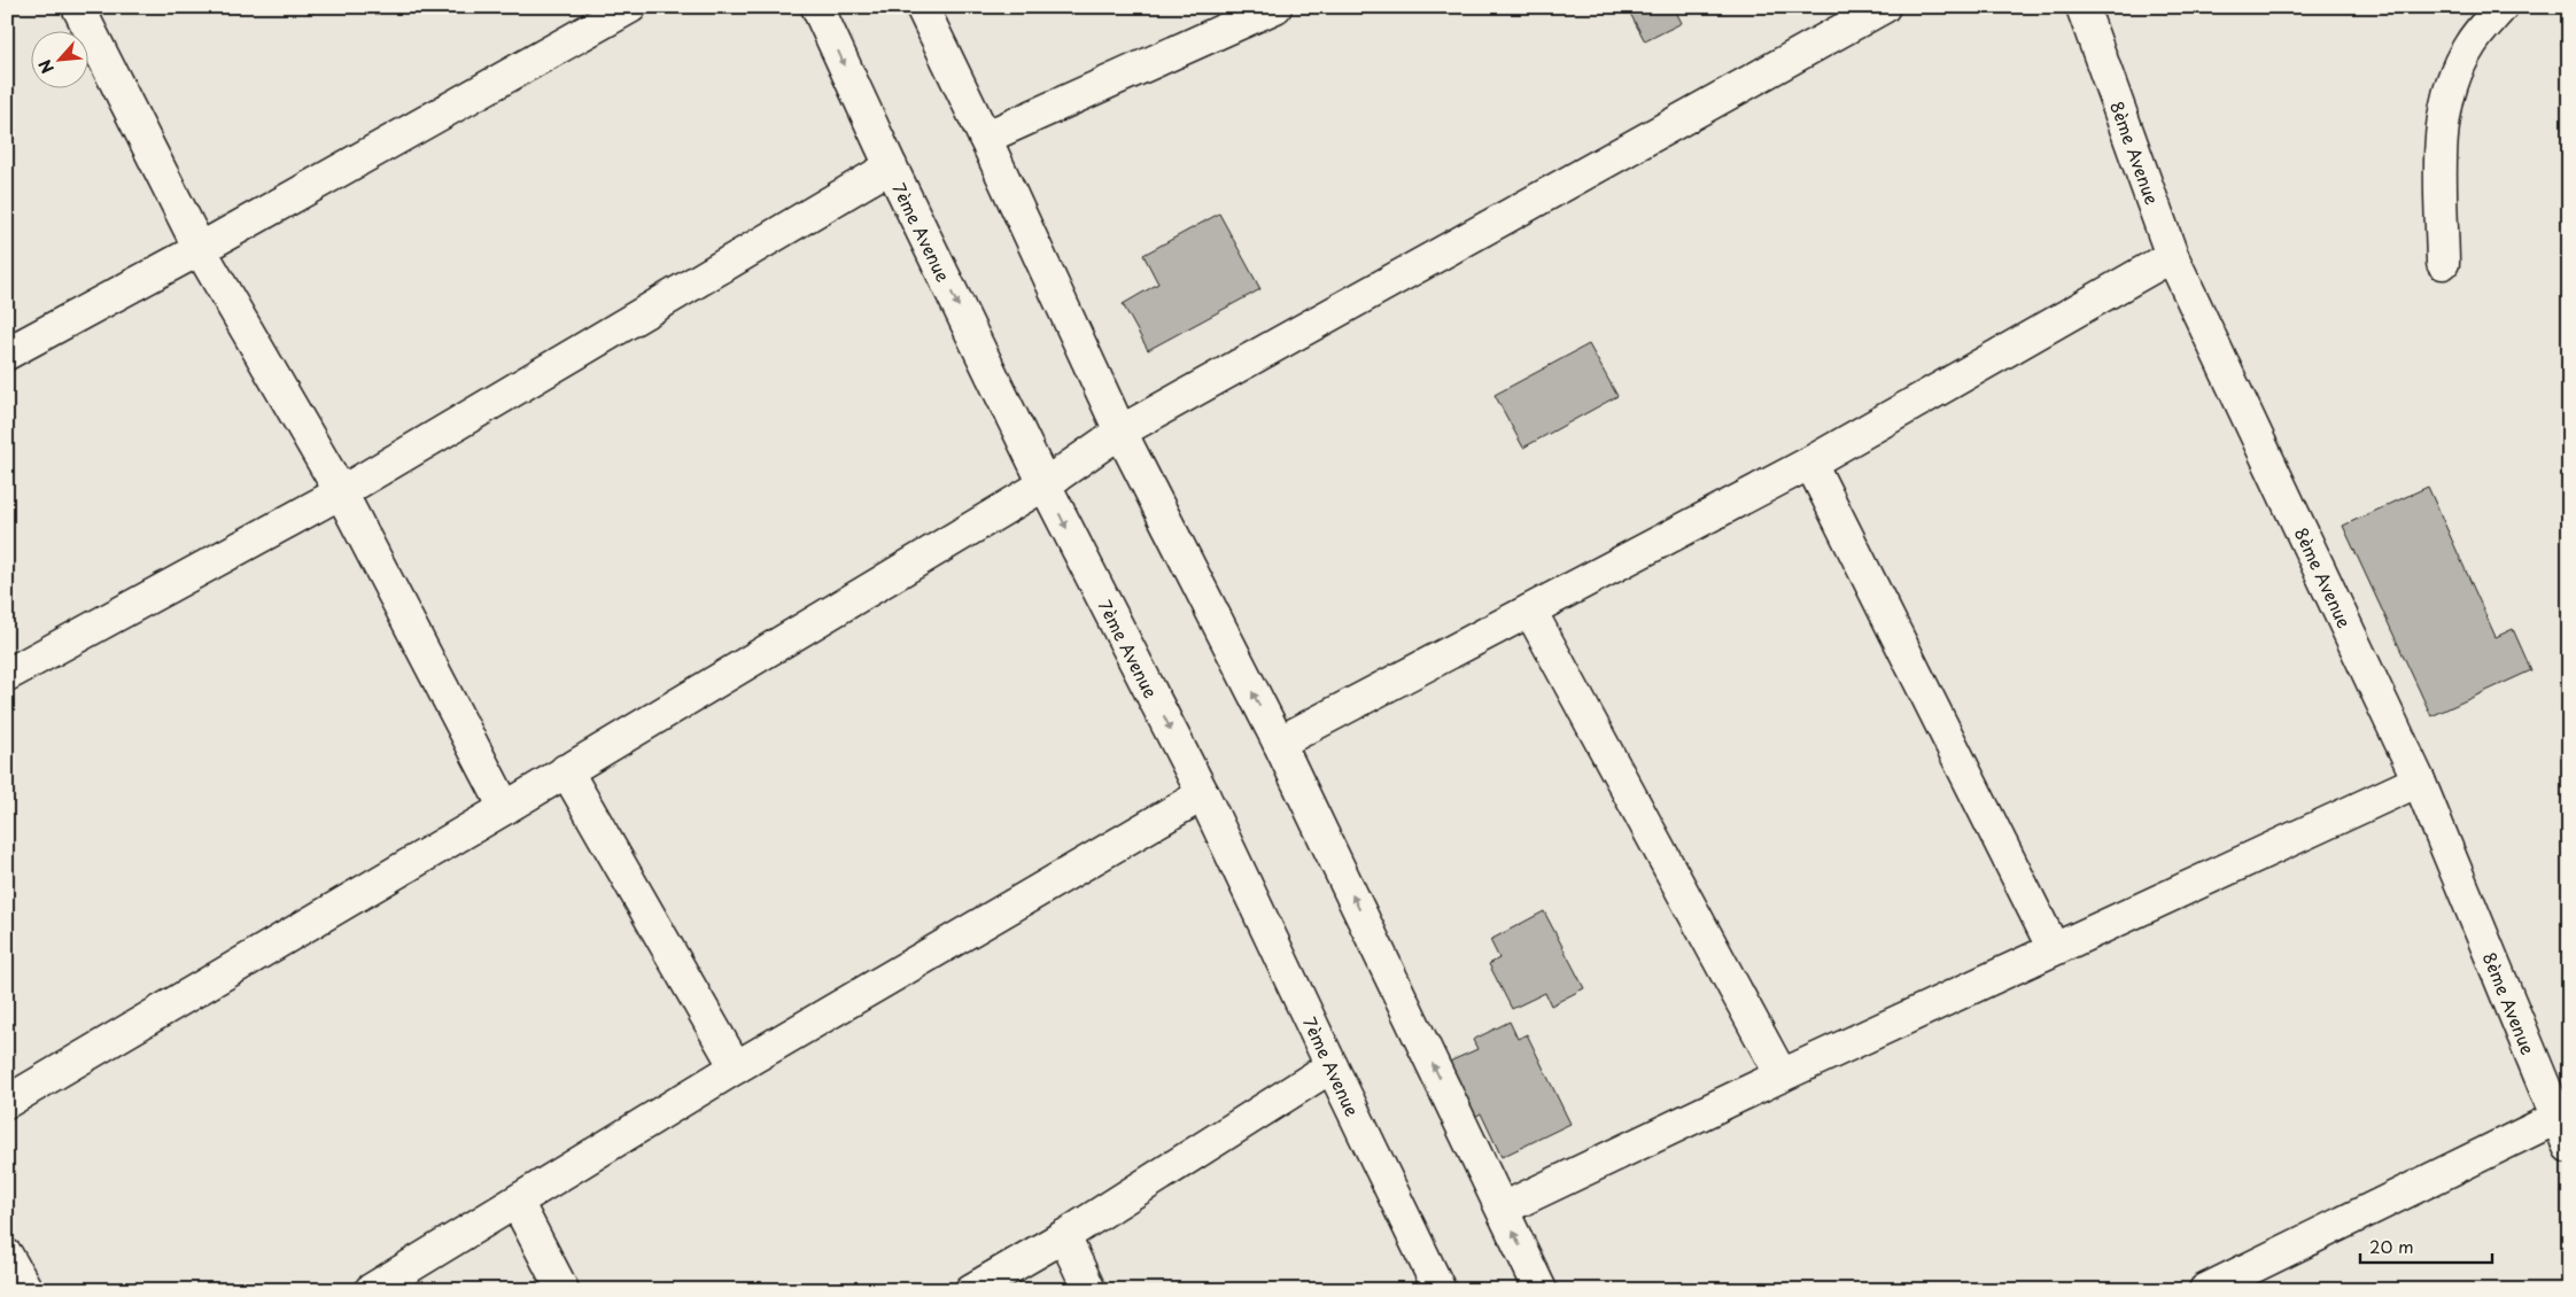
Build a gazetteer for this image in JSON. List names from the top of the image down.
{
  "streets": {
    "street": ["8ème Avenue", "7ème Avenue"]
  },
  "scale_bar": "20 m",
  "north": "bottom left"
}
